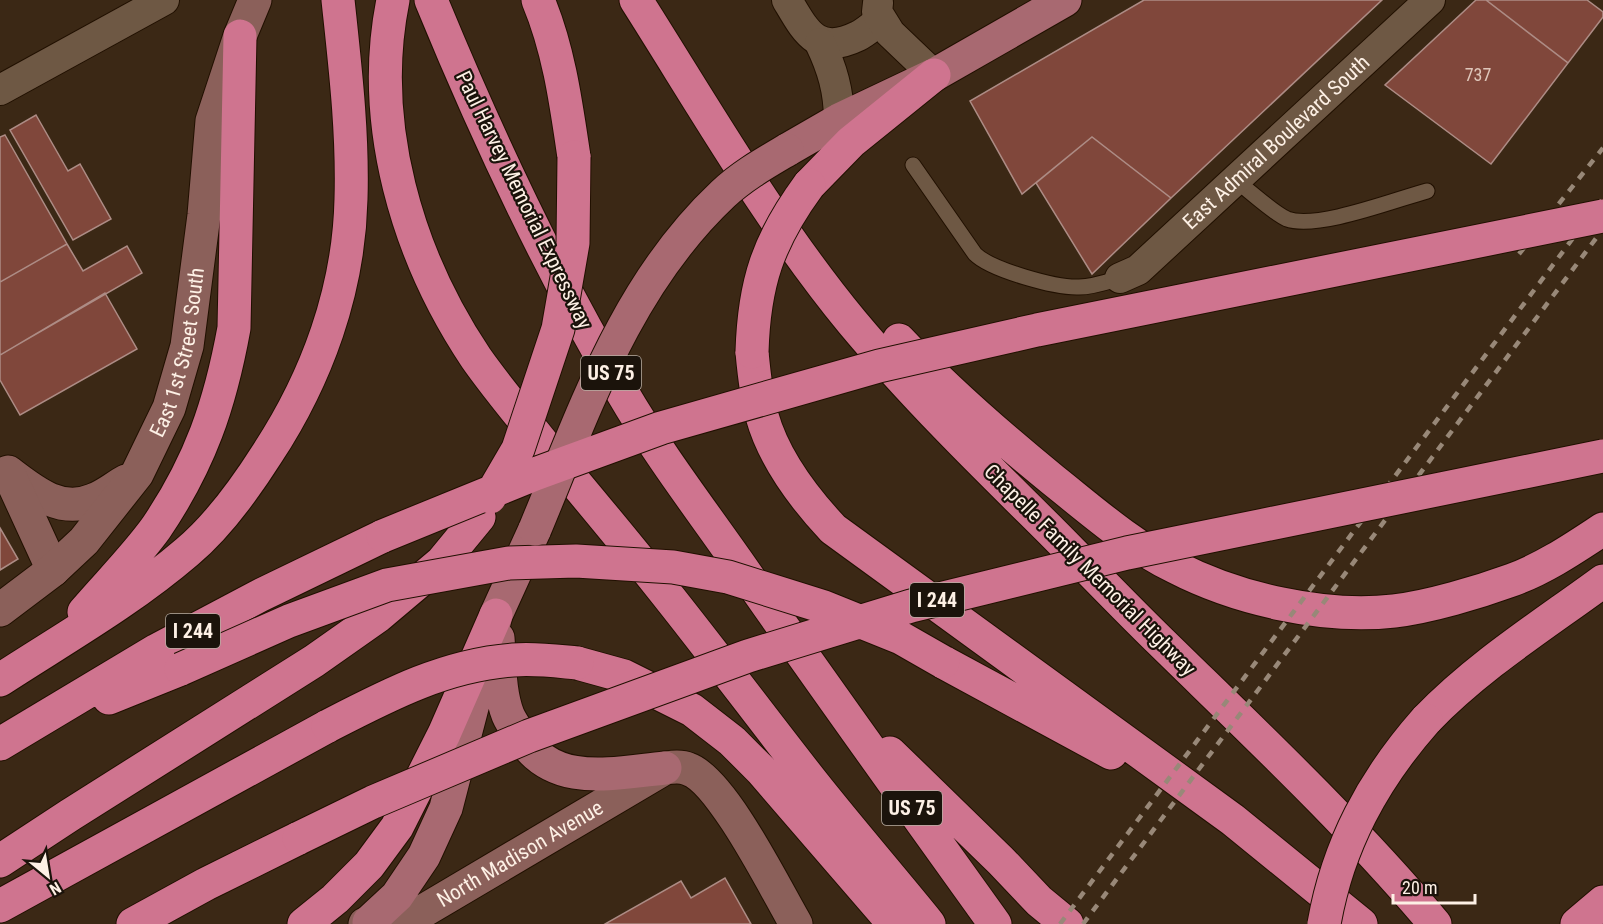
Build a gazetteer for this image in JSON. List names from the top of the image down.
{
  "streets": {
    "highway": [
      "Paul Harvey Memorial Expressway",
      "US 75",
      "Chapelle Family Memorial Highway",
      "I 244"
    ],
    "street": ["East Admiral Boulevard South", "East 1st Street South", "North Madison Avenue"]
  },
  "crossings": [
    ["Paul Harvey Memorial Expressway", "US 75"]
  ],
  "house_numbers": ["737"],
  "scale_bar": "20 m",
  "north": "bottom right"
}
